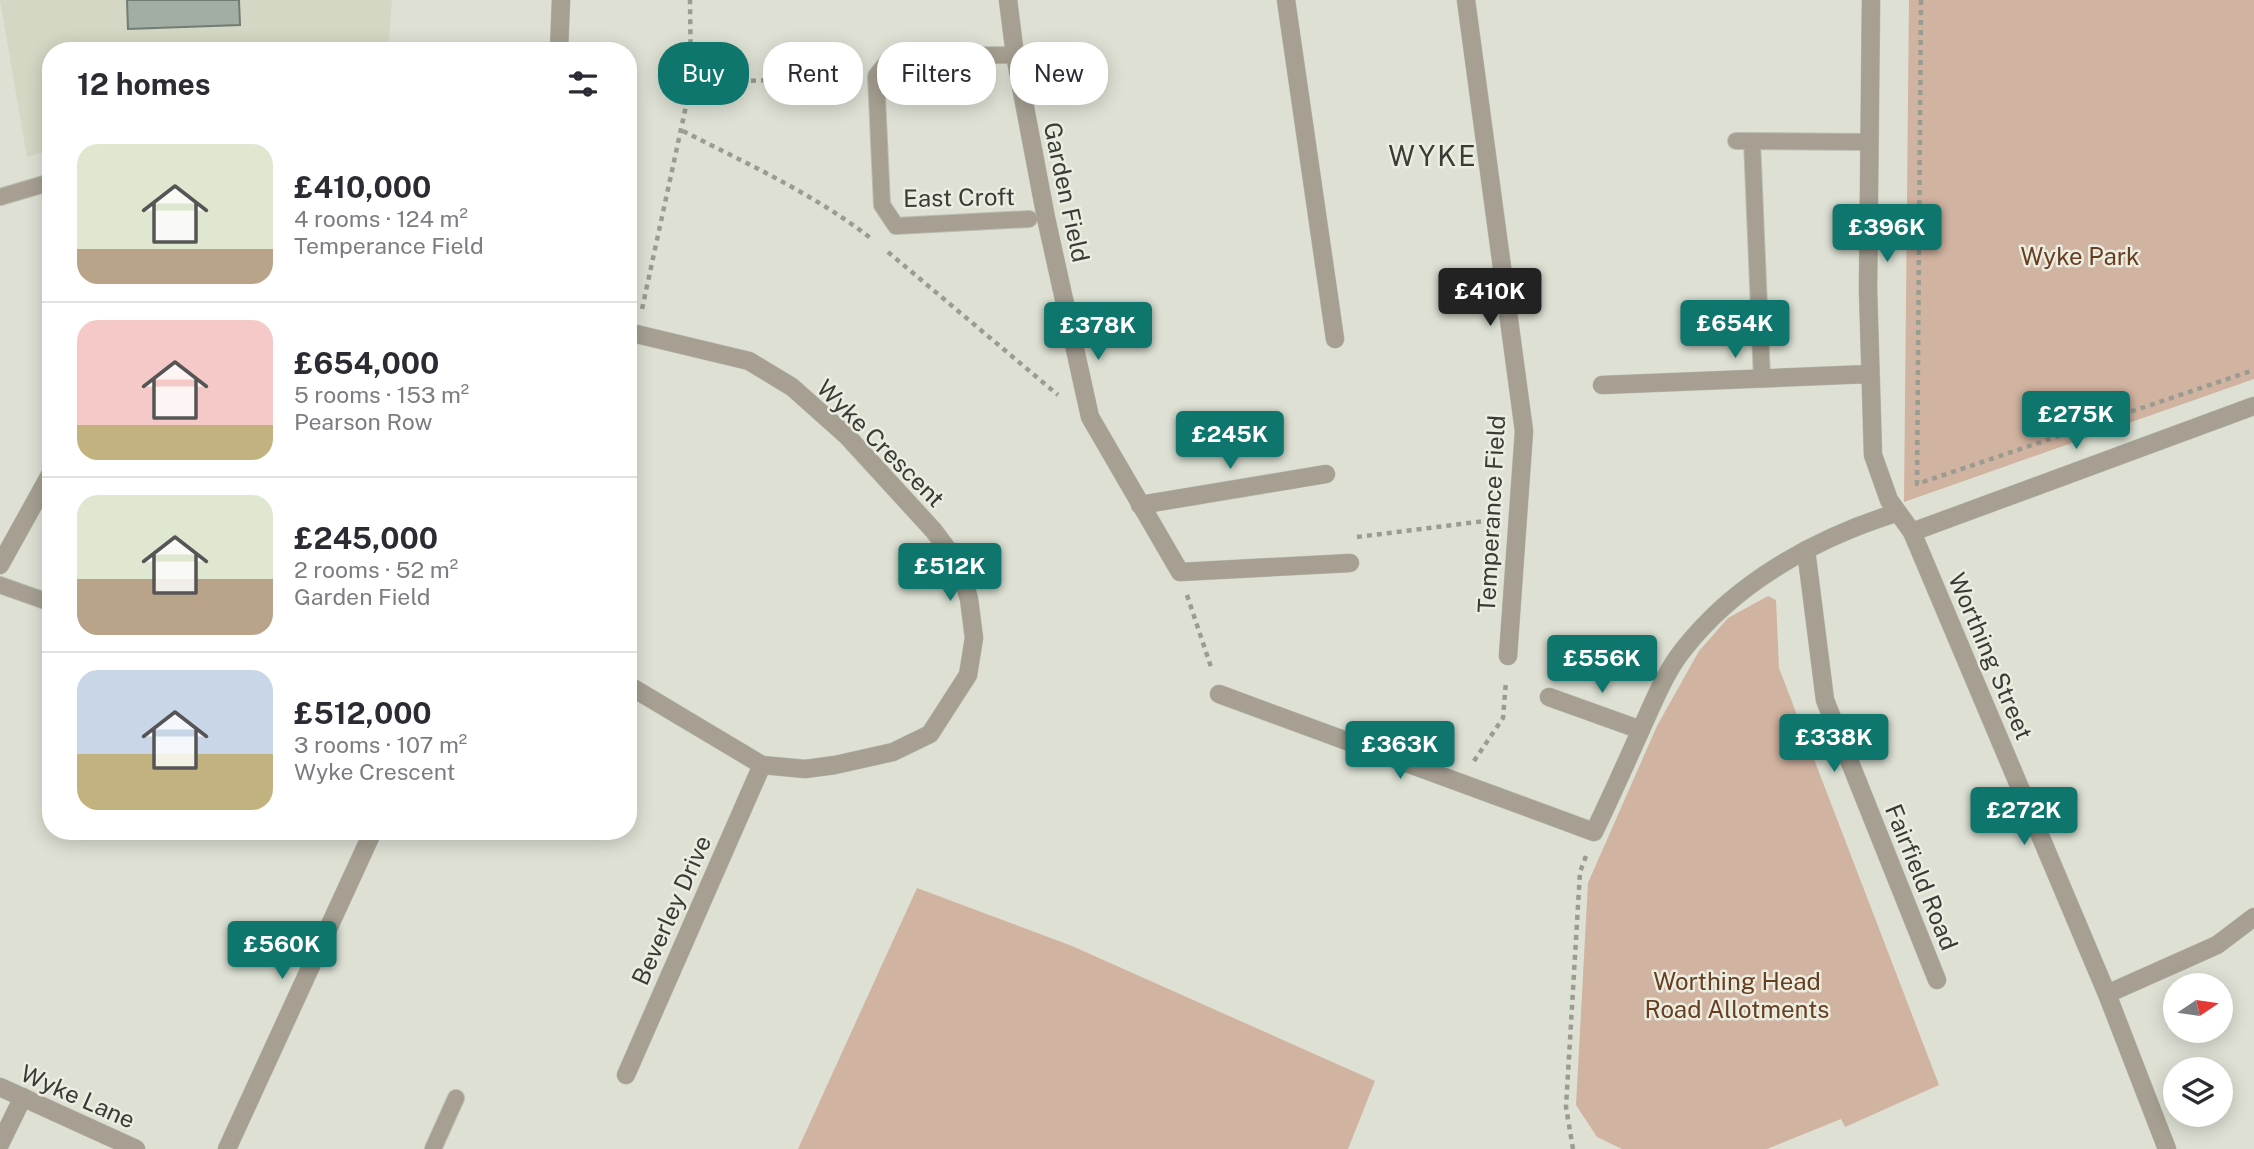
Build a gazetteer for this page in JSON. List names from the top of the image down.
{
  "streets": {
    "street": [
      "Garden Field",
      "Wyke Crescent",
      "Temperance Field",
      "Worthing Street",
      "Fairfield Road",
      "Beverley Drive",
      "Wyke Lane"
    ],
    "lane": ["East Croft"]
  },
  "crossings": [
    ["Wyke Crescent", "Beverley Drive"]
  ],
  "districts": ["WYKE"],
  "parks": ["Wyke Park", "Worthing Head Road Allotments"],
  "north": "right",
  "page": {
    "chip": [
      "Buy",
      "Rent",
      "Filters",
      "New"
    ],
    "heading": "12 homes",
    "list": [
      {
        "name": "£410,000",
        "note": "4 rooms · 124 m² · Temperance Field"
      },
      {
        "name": "£654,000",
        "note": "5 rooms · 153 m² · Pearson Row"
      },
      {
        "name": "£245,000",
        "note": "2 rooms · 52 m² · Garden Field"
      },
      {
        "name": "£512,000",
        "note": "3 rooms · 107 m² · Wyke Crescent"
      }
    ],
    "price": [
      "£396K",
      "£410K",
      "£654K",
      "£378K",
      "£275K",
      "£245K",
      "£512K",
      "£556K",
      "£338K",
      "£363K",
      "£272K",
      "£560K"
    ]
  }
}
